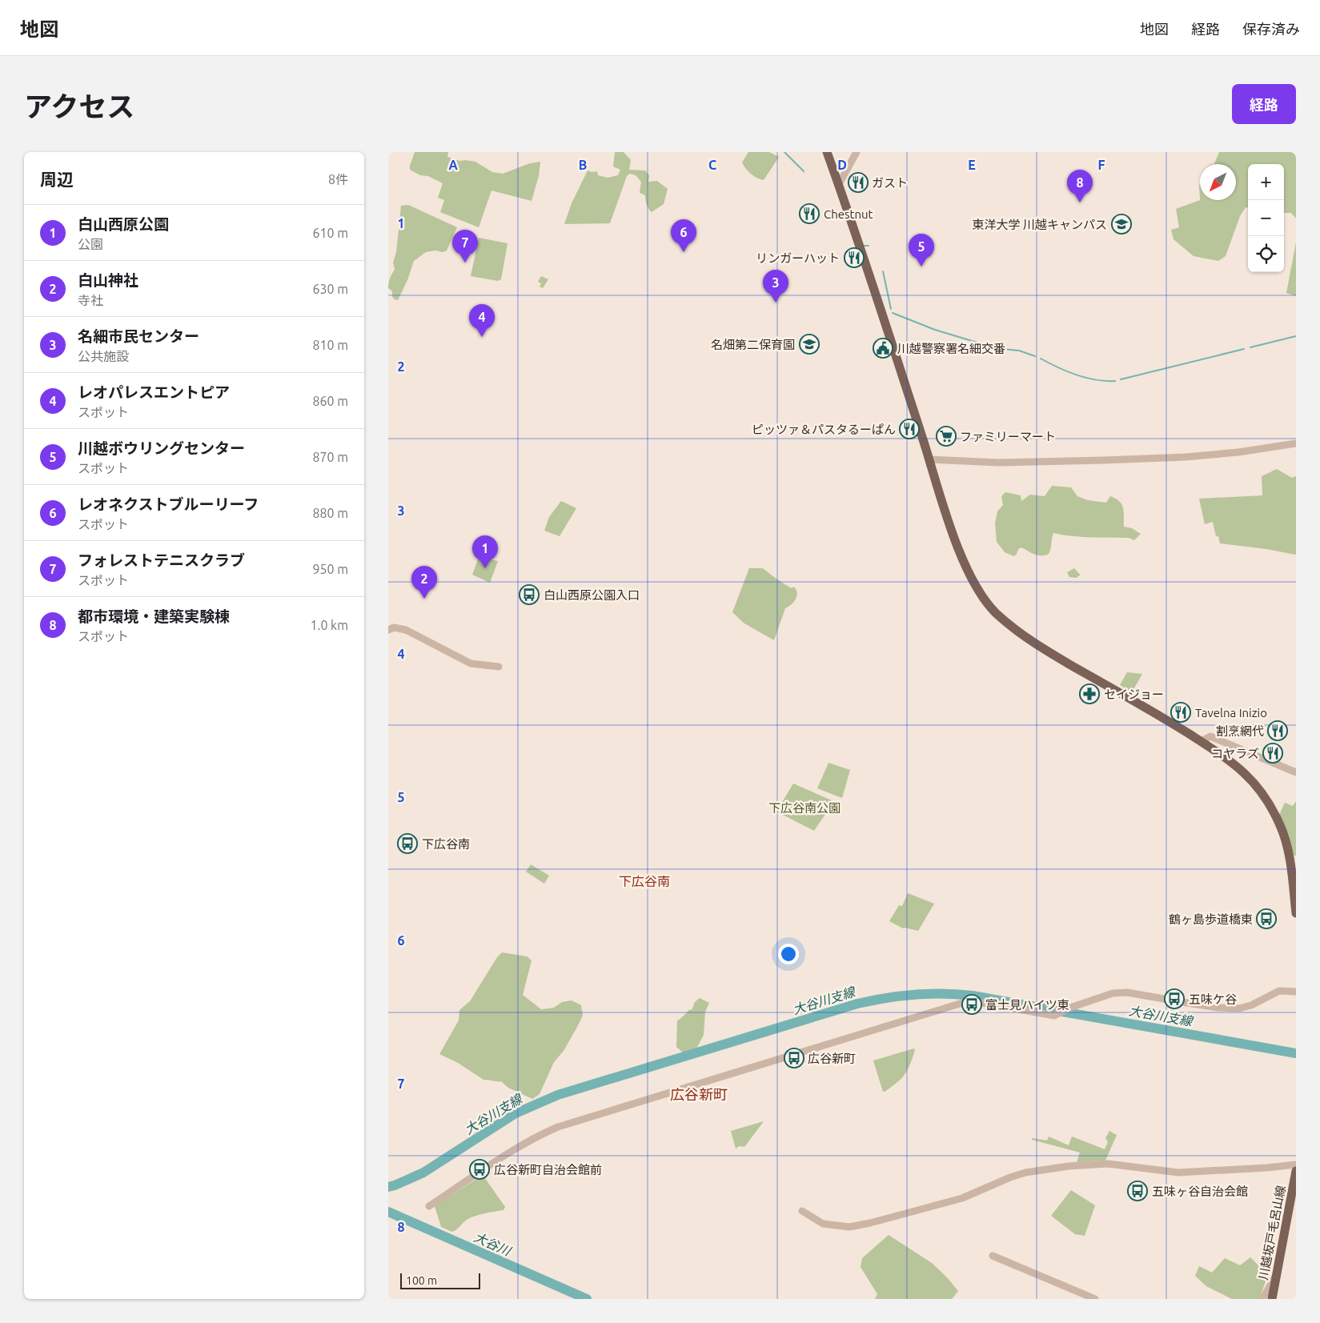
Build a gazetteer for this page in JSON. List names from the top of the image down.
{
  "streets": {
    "main road": ["川越坂戸毛呂山線"]
  },
  "districts": ["下広谷南", "広谷新町"],
  "water": ["大谷川支線", "大谷川"],
  "parks": ["下広谷南公園"],
  "places": {
    "restaurant": [
      "ガスト",
      "Chestnut",
      "リンガーハット",
      "ピッツァ＆パスタるーぱん",
      "Tavelna Inizio",
      "割烹網代",
      "コヤラズ"
    ],
    "school or university": ["東洋大学 川越キャンパス", "名畑第二保育園"],
    "public building": ["川越警察署名細交番"],
    "supermarket": ["ファミリーマート"],
    "bus stop": [
      "白山西原公園入口",
      "下広谷南",
      "鶴ヶ島歩道橋東",
      "五味ケ谷",
      "富士見ハイツ東",
      "広谷新町",
      "広谷新町自治会館前",
      "五味ヶ谷自治会館"
    ],
    "pharmacy": ["セイジョー"]
  },
  "scale_bar": "100 m",
  "north": "bottom left",
  "page": {
    "header": "地図",
    "nav": ["地図", "経路", "保存済み"],
    "title": "アクセス",
    "buttons": "経路",
    "heading": ["周辺", "8件"],
    "map_buttons": ["+", "−"],
    "pins": [
      "8",
      "6",
      "7",
      "5",
      "3",
      "4",
      "1",
      "2"
    ],
    "list": [
      {
        "mark": "1",
        "name": "白山西原公園",
        "note": "公園",
        "value": "610 m"
      },
      {
        "mark": "2",
        "name": "白山神社",
        "note": "寺社",
        "value": "630 m"
      },
      {
        "mark": "3",
        "name": "名細市民センター",
        "note": "公共施設",
        "value": "810 m"
      },
      {
        "mark": "4",
        "name": "レオパレスエントピア",
        "note": "スポット",
        "value": "860 m"
      },
      {
        "mark": "5",
        "name": "川越ボウリングセンター",
        "note": "スポット",
        "value": "870 m"
      },
      {
        "mark": "6",
        "name": "レオネクストブルーリーフ",
        "note": "スポット",
        "value": "880 m"
      },
      {
        "mark": "7",
        "name": "フォレストテニスクラブ",
        "note": "スポット",
        "value": "950 m"
      },
      {
        "mark": "8",
        "name": "都市環境・建築実験棟",
        "note": "スポット",
        "value": "1.0 km"
      }
    ],
    "scale": "100 m"
  },
  "grid": {
    "columns": [
      "A",
      "B",
      "C",
      "D",
      "E",
      "F"
    ],
    "rows": [
      "1",
      "2",
      "3",
      "4",
      "5",
      "6",
      "7",
      "8"
    ]
  }
}
